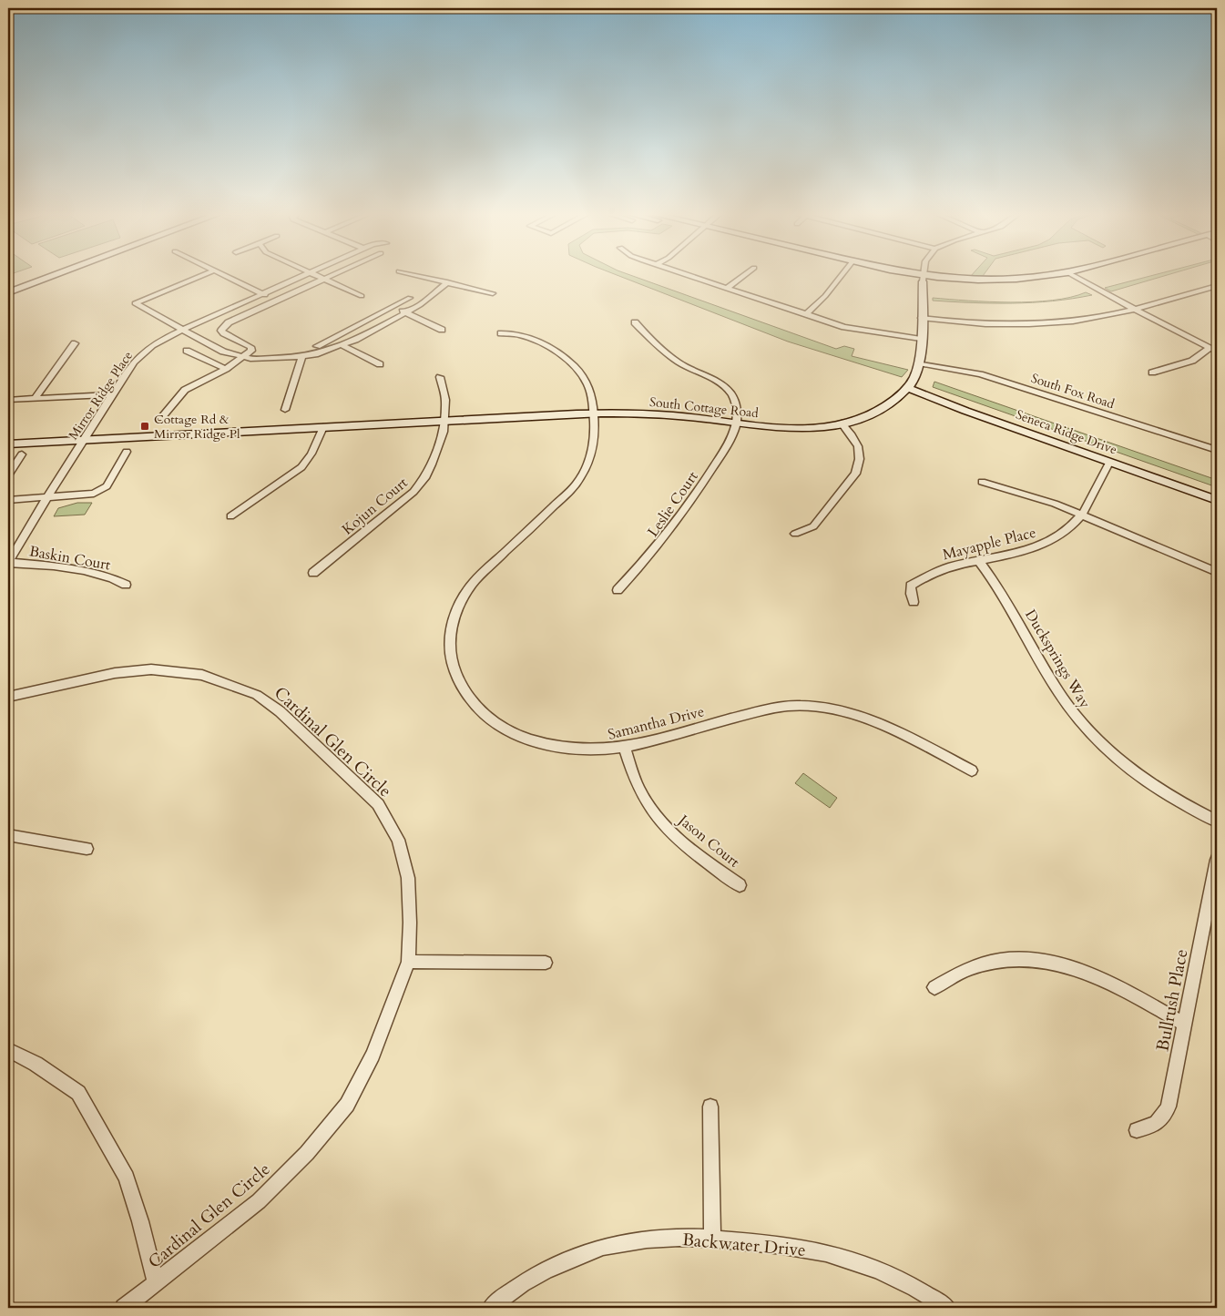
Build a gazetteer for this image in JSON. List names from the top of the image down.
{
  "streets": {
    "street": [
      "South Fox Road",
      "Mirror Ridge Place",
      "South Cottage Road",
      "Seneca Ridge Drive",
      "Leslie Court",
      "Kojun Court",
      "Mayapple Place",
      "Baskin Court",
      "Ducksprings Way",
      "Samantha Drive",
      "Cardinal Glen Circle",
      "Jason Court",
      "Bullrush Place",
      "Backwater Drive"
    ]
  },
  "crossings": [
    ["South Fox Road", "South Cottage Road"],
    ["Mirror Ridge Place", "South Cottage Road"],
    ["Mirror Ridge Place", "Baskin Court"],
    ["South Cottage Road", "Seneca Ridge Drive"],
    ["South Cottage Road", "Leslie Court"],
    ["South Cottage Road", "Kojun Court"],
    ["South Cottage Road", "Samantha Drive"],
    ["Seneca Ridge Drive", "Mayapple Place"],
    ["Mayapple Place", "Ducksprings Way"],
    ["Samantha Drive", "Jason Court"]
  ],
  "places": {
    "transit": ["Cottage Rd & Mirror Ridge Pl"]
  }
}
